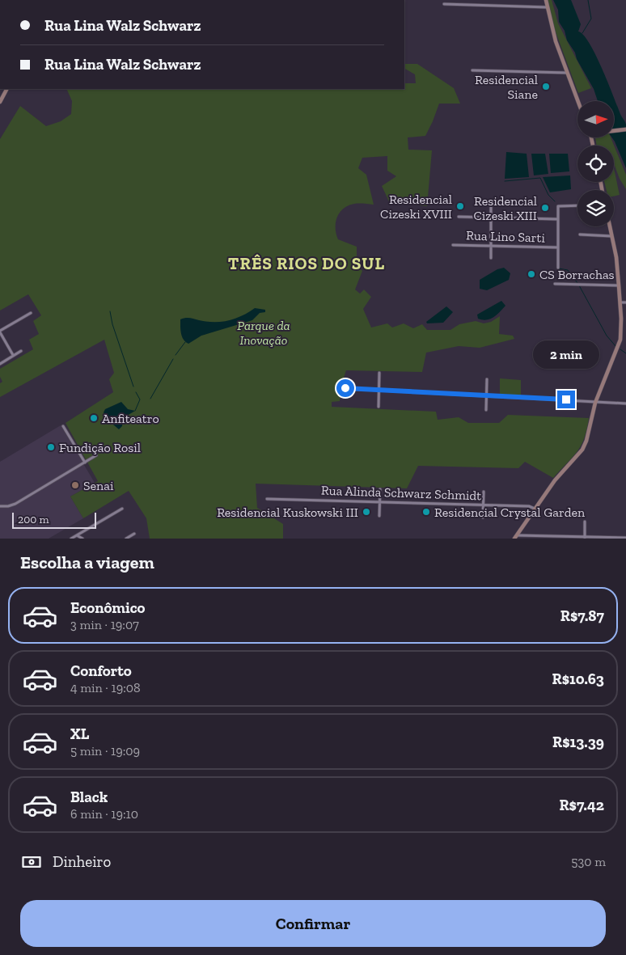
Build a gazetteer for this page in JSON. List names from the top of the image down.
{
  "streets": {
    "street": ["Rua Lino Sarti", "Rua Alinda Schwarz Schmidt"]
  },
  "districts": ["TRÊS RIOS DO SUL"],
  "parks": ["Parque da Inovação"],
  "places": [
    "Residencial Siane",
    "Residencial Cizeski XVIII",
    "Residencial Cizeski XIII",
    "CS Borrachas",
    "Anfiteatro",
    "Fundição Rosil",
    "Senai",
    "Residencial Kuskowski III",
    "Residencial Crystal Garden"
  ],
  "scale_bar": "200 m",
  "north": "right",
  "page": {
    "banner": ["Rua Lina Walz Schwarz", "Rua Lina Walz Schwarz"],
    "bubble": "2 min",
    "scale": "200 m",
    "heading": "Escolha a viagem",
    "list": [
      {
        "name": "Econômico",
        "note": "3 min · 19:07",
        "value": "R$7.87"
      },
      {
        "name": "Conforto",
        "note": "4 min · 19:08",
        "value": "R$10.63"
      },
      {
        "name": "XL",
        "note": "5 min · 19:09",
        "value": "R$13.39"
      },
      {
        "name": "Black",
        "note": "6 min · 19:10",
        "value": "R$7.42"
      }
    ],
    "pay": ["Dinheiro", "530 m"],
    "buttons": "Confirmar"
  }
}
